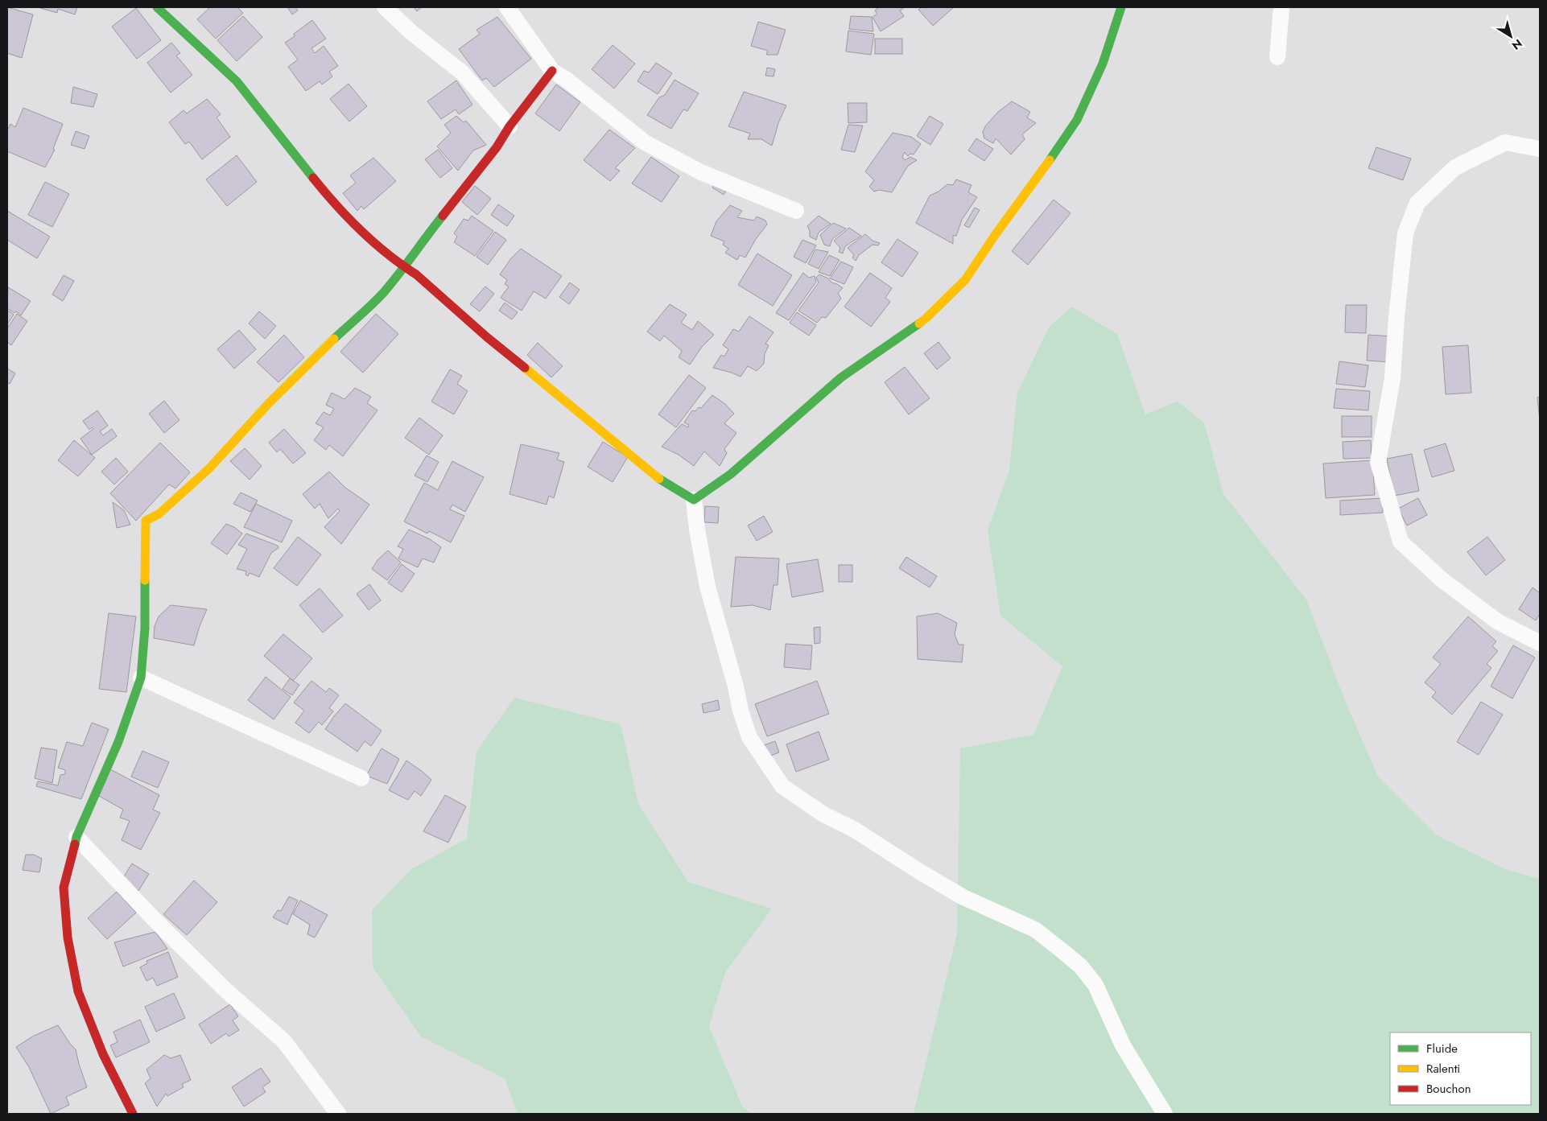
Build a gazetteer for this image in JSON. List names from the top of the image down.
{
  "legend": ["Fluide", "Ralenti", "Bouchon"],
  "north": "bottom right"
}
